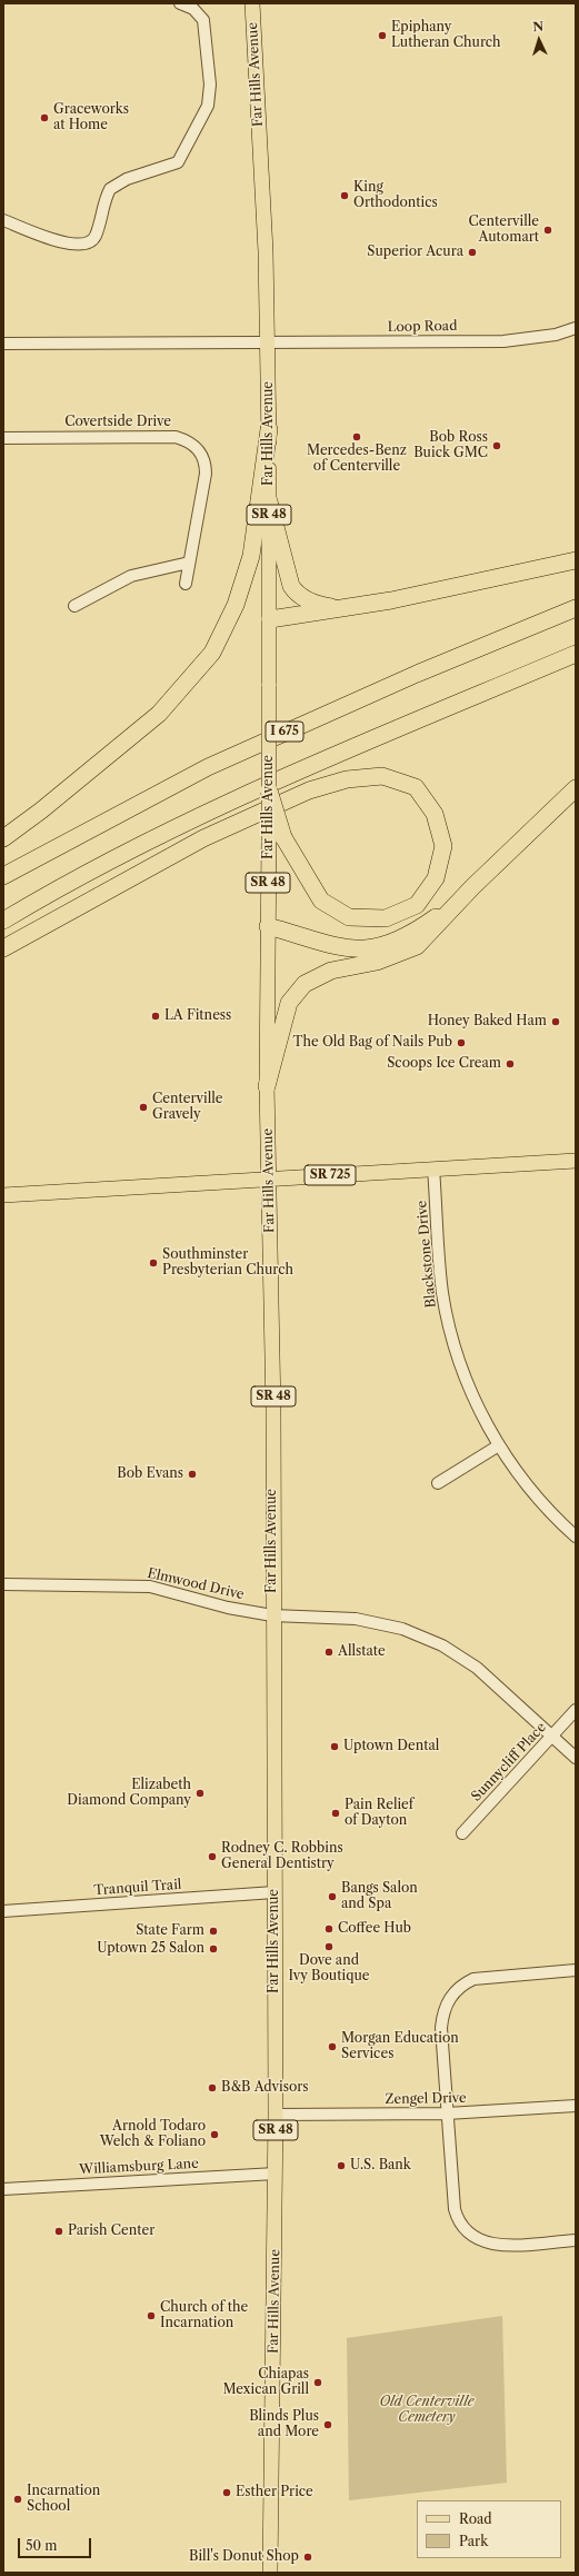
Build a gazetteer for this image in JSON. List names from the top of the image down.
{
  "streets": {
    "highway": ["I 675"],
    "main road": ["Far Hills Avenue", "SR 48", "SR 725"],
    "street": [
      "Loop Road",
      "Covertside Drive",
      "Blackstone Drive",
      "Elmwood Drive",
      "Sunnycliff Place",
      "Tranquil Trail",
      "Zengel Drive",
      "Williamsburg Lane"
    ]
  },
  "crossings": [
    ["Far Hills Avenue", "Loop Road"],
    ["Far Hills Avenue", "SR 725"],
    ["Far Hills Avenue", "Elmwood Drive"],
    ["Far Hills Avenue", "Tranquil Trail"],
    ["Far Hills Avenue", "Zengel Drive"],
    ["Far Hills Avenue", "Williamsburg Lane"],
    ["SR 725", "Blackstone Drive"],
    ["Elmwood Drive", "Sunnycliff Place"]
  ],
  "parks": ["Old Centerville Cemetery"],
  "places": [
    "Epiphany Lutheran Church",
    "Graceworks at Home",
    "King Orthodontics",
    "Centerville Automart",
    "Superior Acura",
    "Mercedes-Benz of Centerville",
    "Bob Ross Buick GMC",
    "LA Fitness",
    "Honey Baked Ham",
    "The Old Bag of Nails Pub",
    "Scoops Ice Cream",
    "Centerville Gravely",
    "Southminster Presbyterian Church",
    "Bob Evans",
    "Allstate",
    "Uptown Dental",
    "Elizabeth Diamond Company",
    "Pain Relief of Dayton",
    "Rodney C. Robbins General Dentistry",
    "Bangs Salon and Spa",
    "Coffee Hub",
    "State Farm",
    "Dove and Ivy Boutique",
    "Uptown 25 Salon",
    "Morgan Education Services",
    "B&B Advisors",
    "Arnold Todaro Welch & Foliano",
    "U.S. Bank",
    "Parish Center",
    "Church of the Incarnation",
    "Chiapas Mexican Grill",
    "Blinds Plus and More",
    "Esther Price",
    "Incarnation School",
    "Bill's Donut Shop"
  ],
  "legend": ["Road", "Park"],
  "scale_bar": "50 m",
  "north": "top"
}
